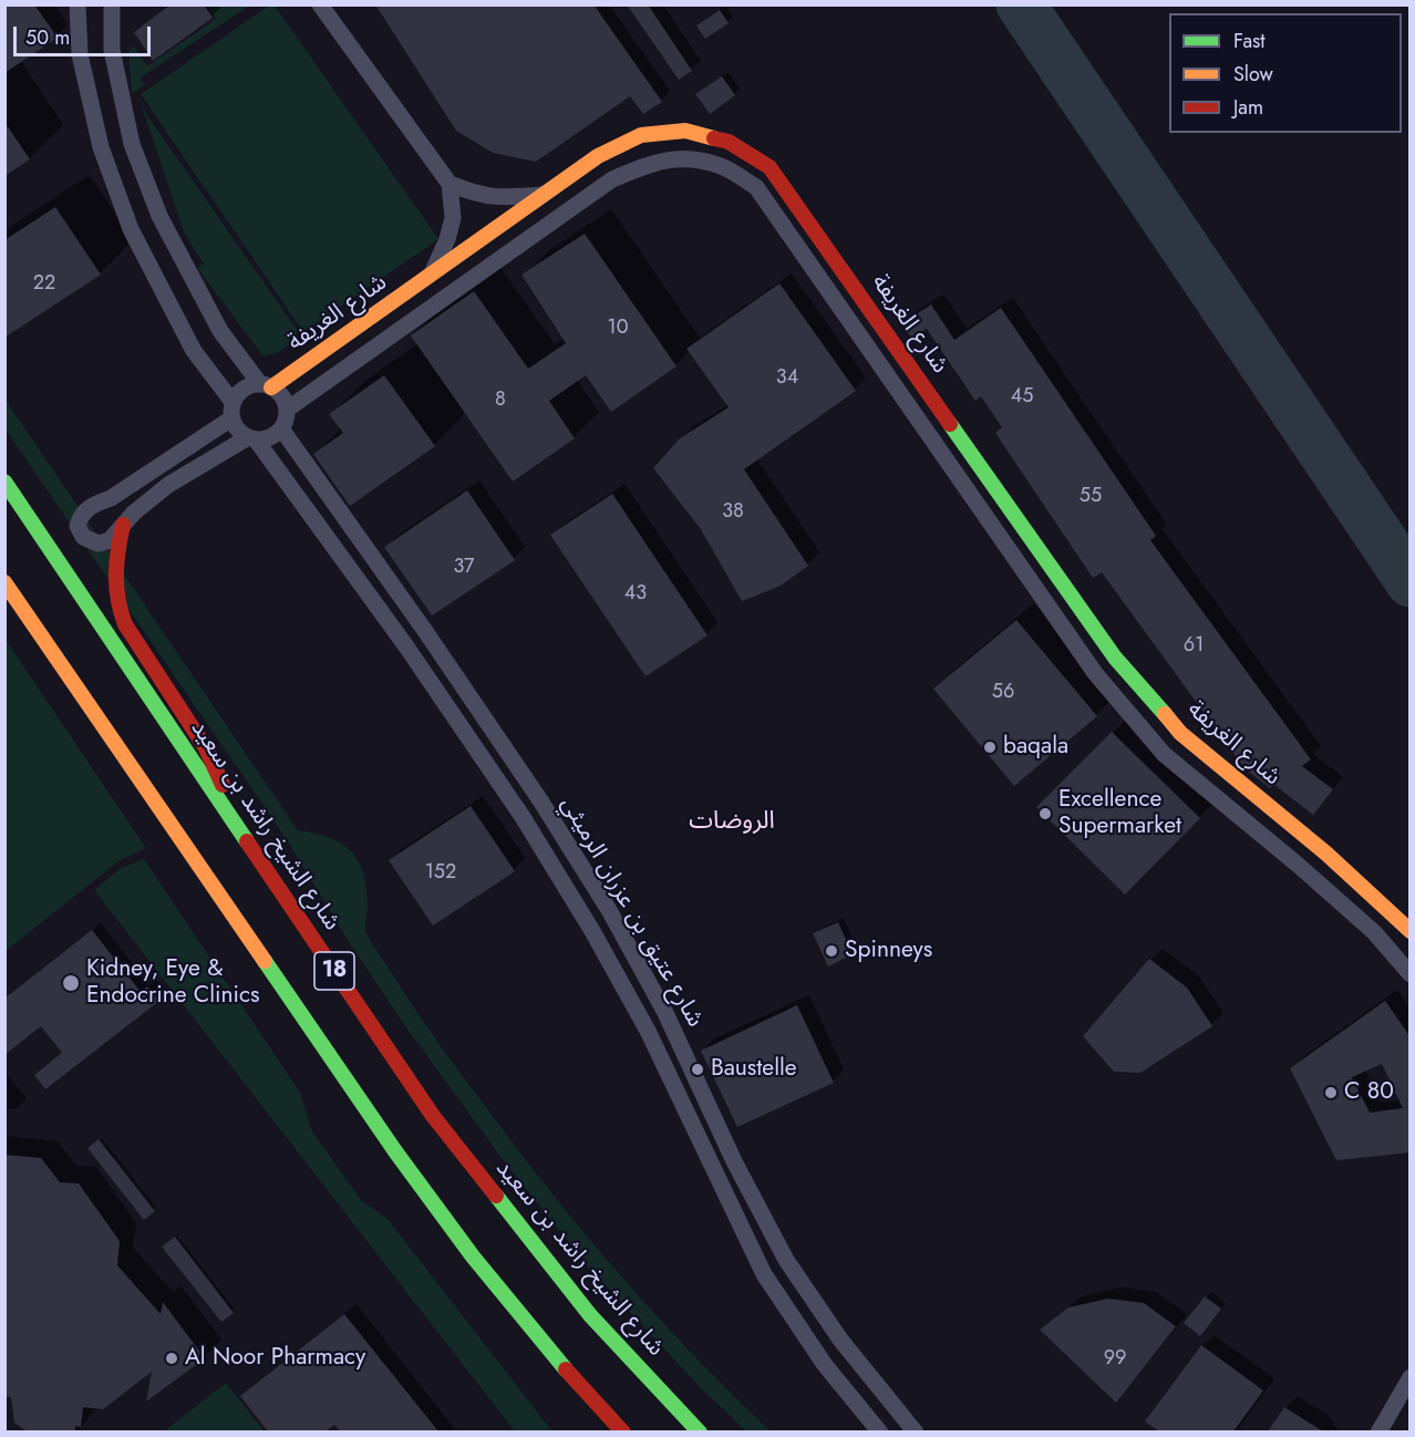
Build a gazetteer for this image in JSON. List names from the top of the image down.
{
  "streets": {
    "main road": ["شارع الغريفة", "شارع الشيخ راشد بن سعيد", "18"],
    "street": ["شارع عتيق بن عزران الرميثي"]
  },
  "crossings": [
    ["شارع الغريفة", "شارع عتيق بن عزران الرميثي"]
  ],
  "districts": ["الروضات"],
  "places": [
    "baqala",
    "Excellence Supermarket",
    "Spinneys",
    "Kidney, Eye & Endocrine Clinics",
    "Baustelle",
    "C 80",
    "Al Noor Pharmacy"
  ],
  "house_numbers": [
    "22",
    "10",
    "34",
    "45",
    "8",
    "55",
    "38",
    "37",
    "43",
    "61",
    "56",
    "152",
    "99"
  ],
  "legend": ["Fast", "Slow", "Jam"],
  "scale_bar": "50 m"
}
